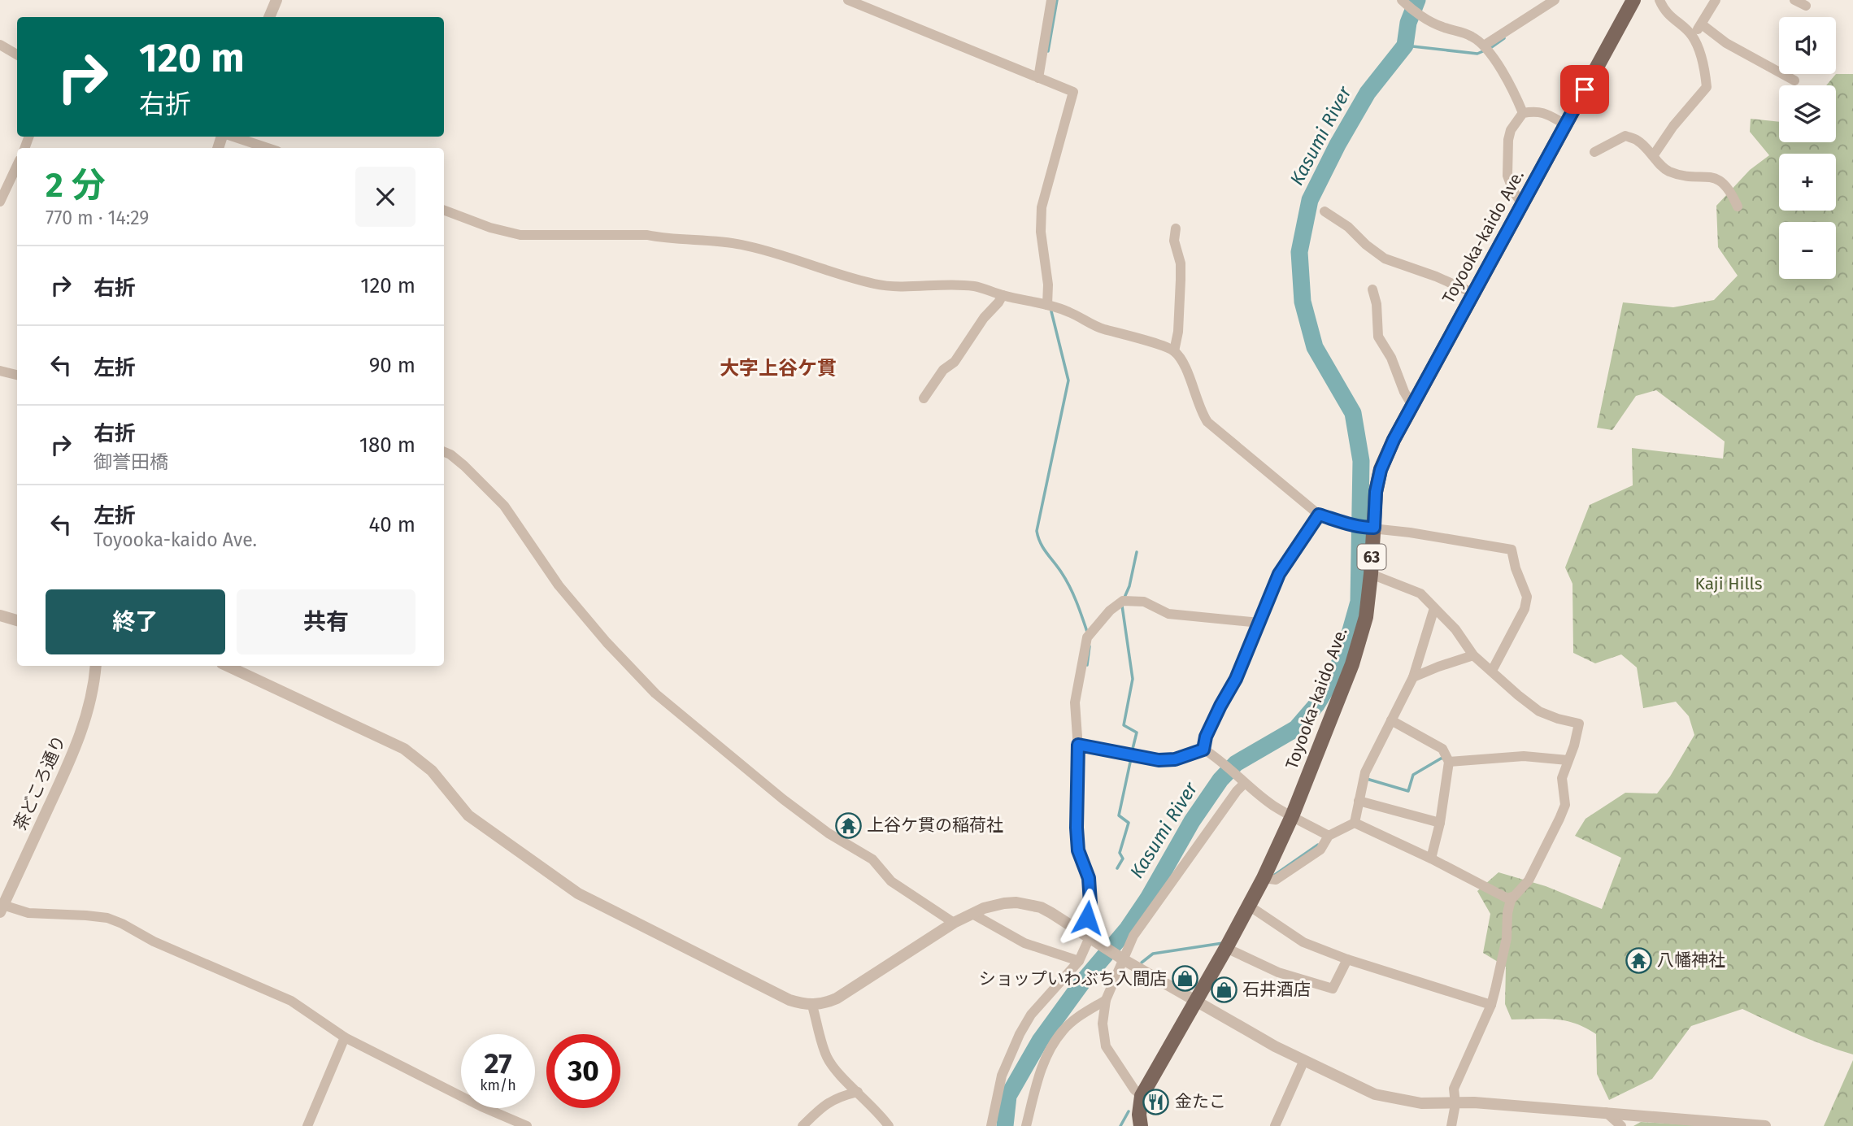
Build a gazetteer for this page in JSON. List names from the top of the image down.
{
  "streets": {
    "main road": ["Toyooka-kaido Ave.", "63"],
    "street": ["茶どころ通り"]
  },
  "districts": ["大字上谷ケ貫"],
  "water": ["Kasumi River"],
  "parks": ["Kaji Hills"],
  "places": {
    "temple": ["上谷ケ貫の稲荷社", "八幡神社"],
    "shop": ["ショップいわぶち入間店", "石井酒店"],
    "restaurant": ["金たこ"]
  },
  "page": {
    "map_buttons": ["+", "−"],
    "turn": ["120 m", "右折"],
    "heading": ["2 分", "770 m · 14:29"],
    "list": [
      {
        "name": "右折",
        "value": "120 m"
      },
      {
        "name": "左折",
        "value": "90 m"
      },
      {
        "name": "右折",
        "note": "御誉田橋",
        "value": "180 m"
      },
      {
        "name": "左折",
        "note": "Toyooka-kaido Ave.",
        "value": "40 m"
      }
    ],
    "buttons": ["終了", "共有"],
    "speed": "27 km/h",
    "limit": "30"
  }
}
